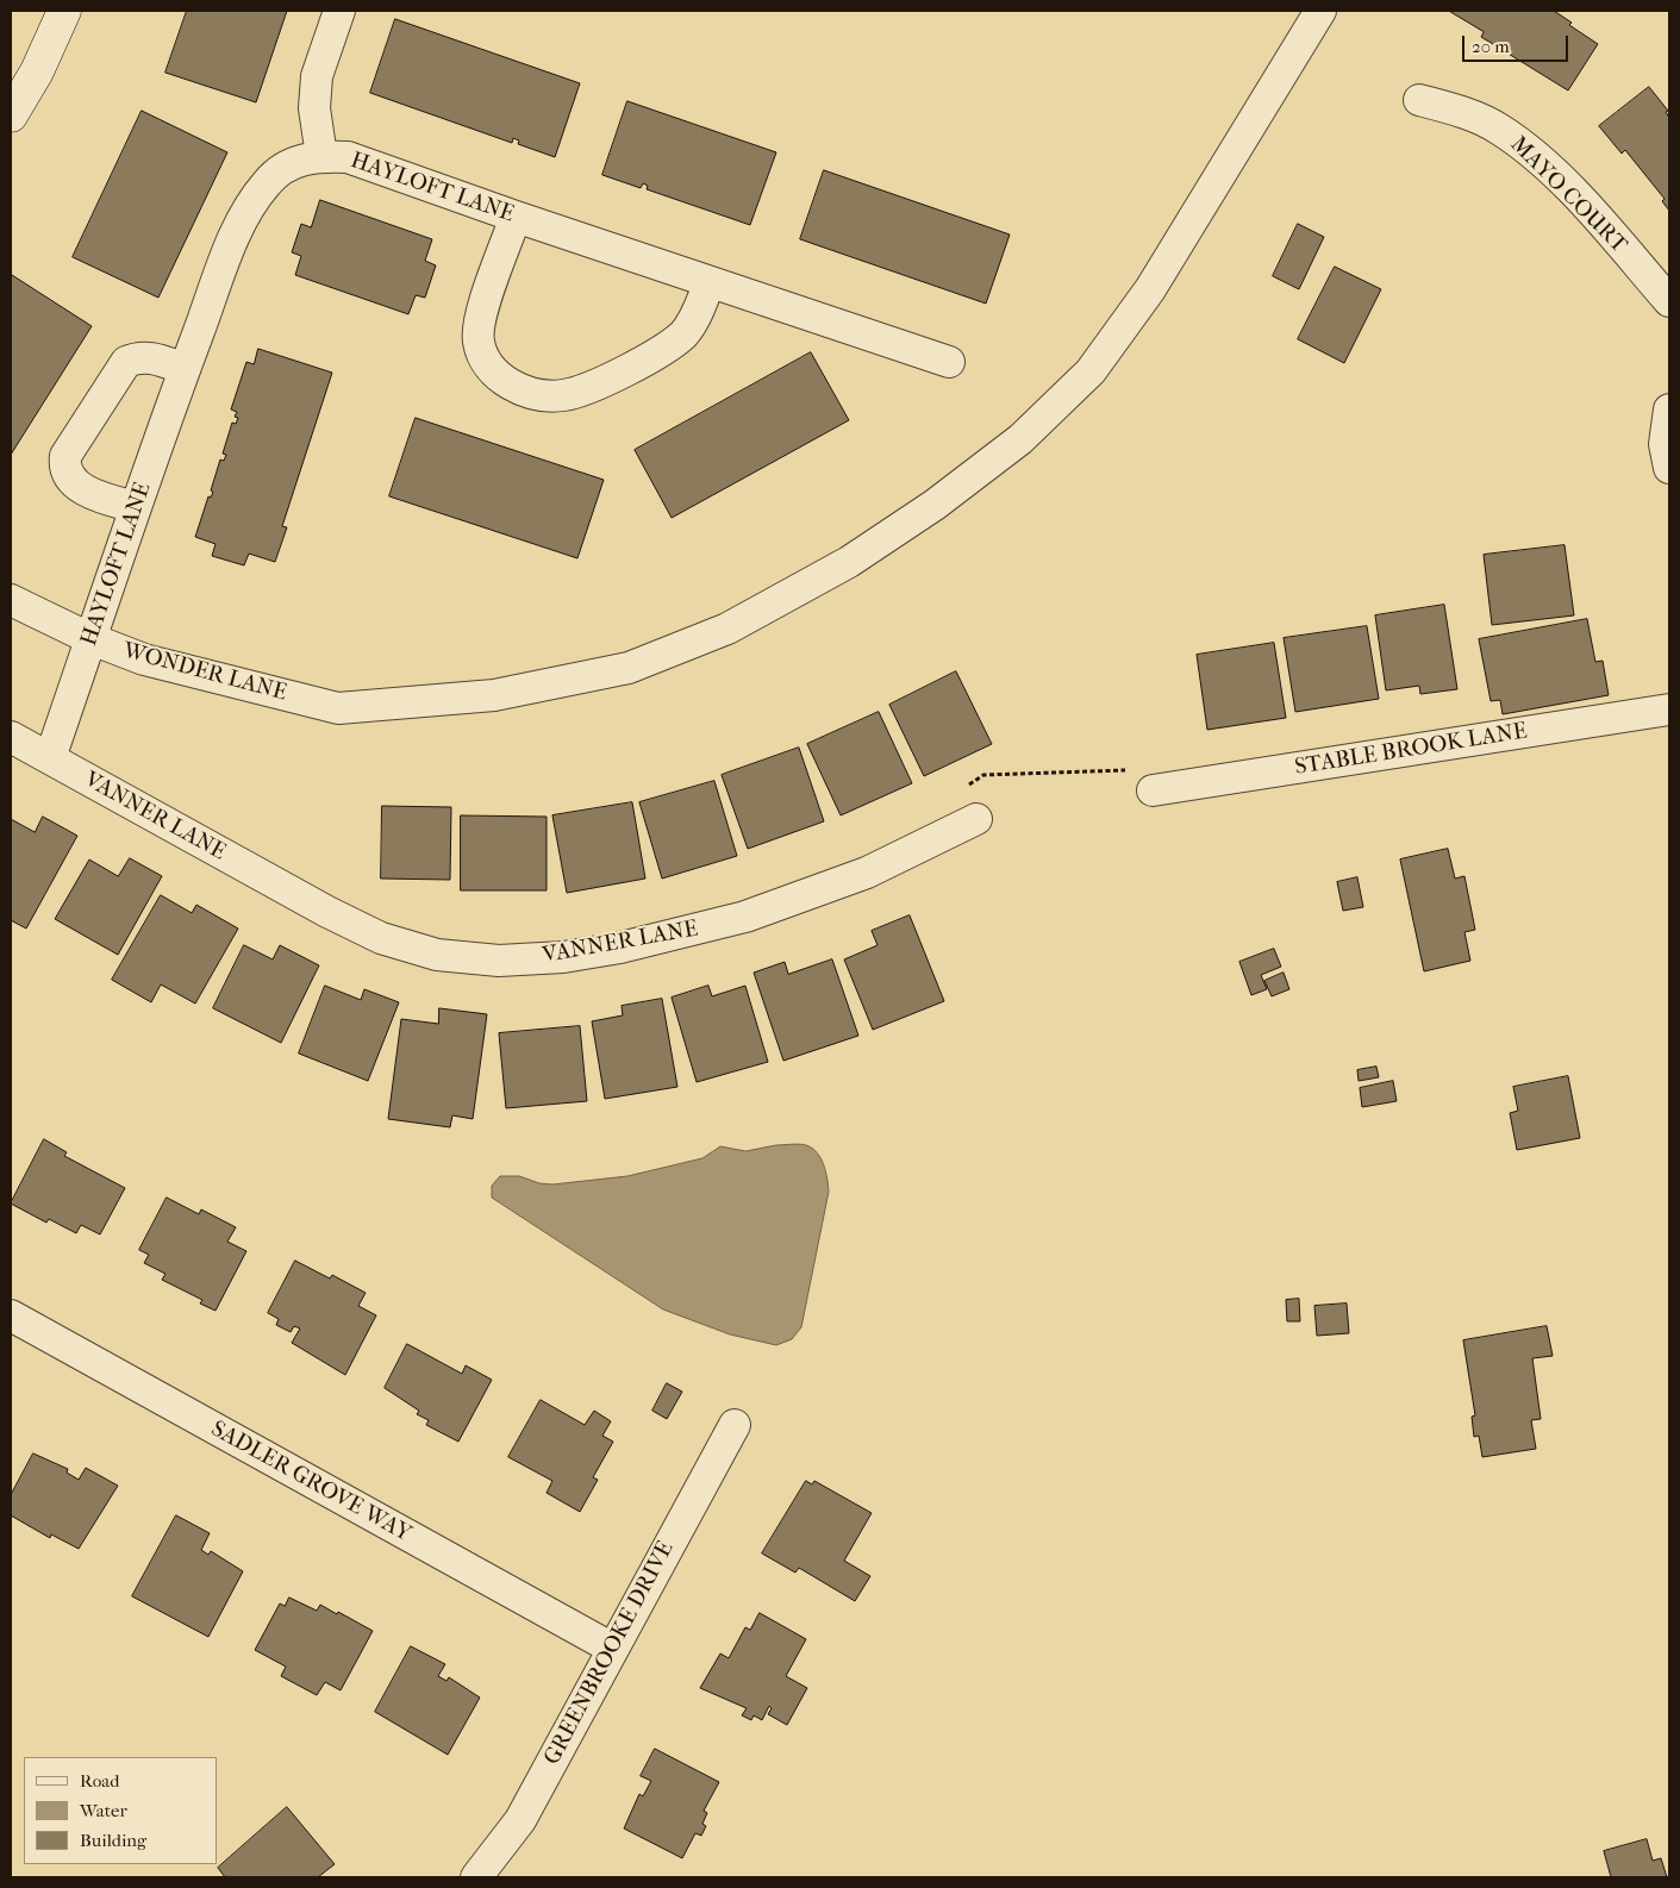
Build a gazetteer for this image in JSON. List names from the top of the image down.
{
  "streets": {
    "street": [
      "HAYLOFT LANE",
      "MAYO COURT",
      "WONDER LANE",
      "STABLE BROOK LANE",
      "VANNER LANE",
      "SADLER GROVE WAY",
      "GREENBROOKE DRIVE"
    ]
  },
  "crossings": [
    ["HAYLOFT LANE", "WONDER LANE"],
    ["HAYLOFT LANE", "VANNER LANE"],
    ["SADLER GROVE WAY", "GREENBROOKE DRIVE"]
  ],
  "legend": ["Road", "Water", "Building"],
  "scale_bar": "20 m"
}
